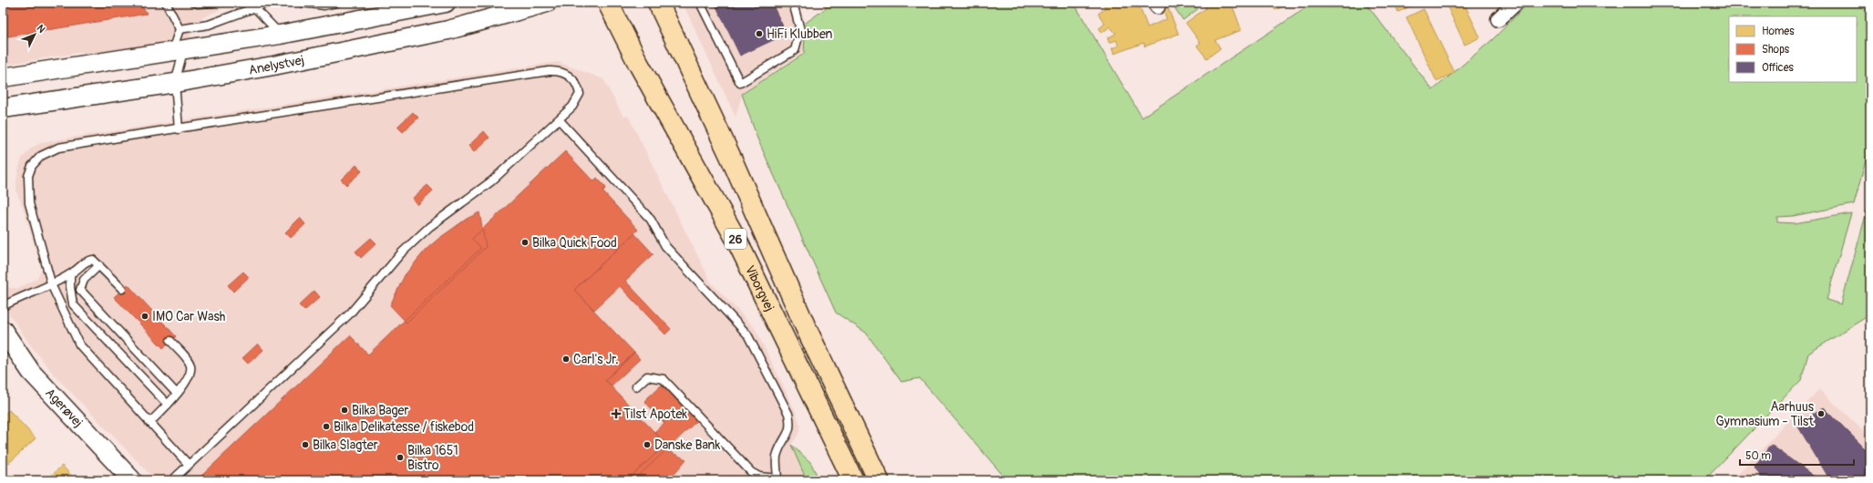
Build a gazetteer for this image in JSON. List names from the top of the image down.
{
  "streets": {
    "main road": ["26", "Viborgvej"],
    "street": ["Anelystvej", "Agerøvej"]
  },
  "places": {
    "other": [
      "HiFi Klubben",
      "Bilka Quick Food",
      "IMO Car Wash",
      "Carl's Jr.",
      "Bilka Bager",
      "Aarhuus Gymnasium - Tilst",
      "Bilka Delikatesse / fiskebod",
      "Bilka Slagter",
      "Danske Bank",
      "Bilka 1651 Bistro"
    ],
    "health": ["Tilst Apotek"]
  },
  "legend": ["Homes", "Shops", "Offices"],
  "scale_bar": "50 m",
  "north": "top right"
}
